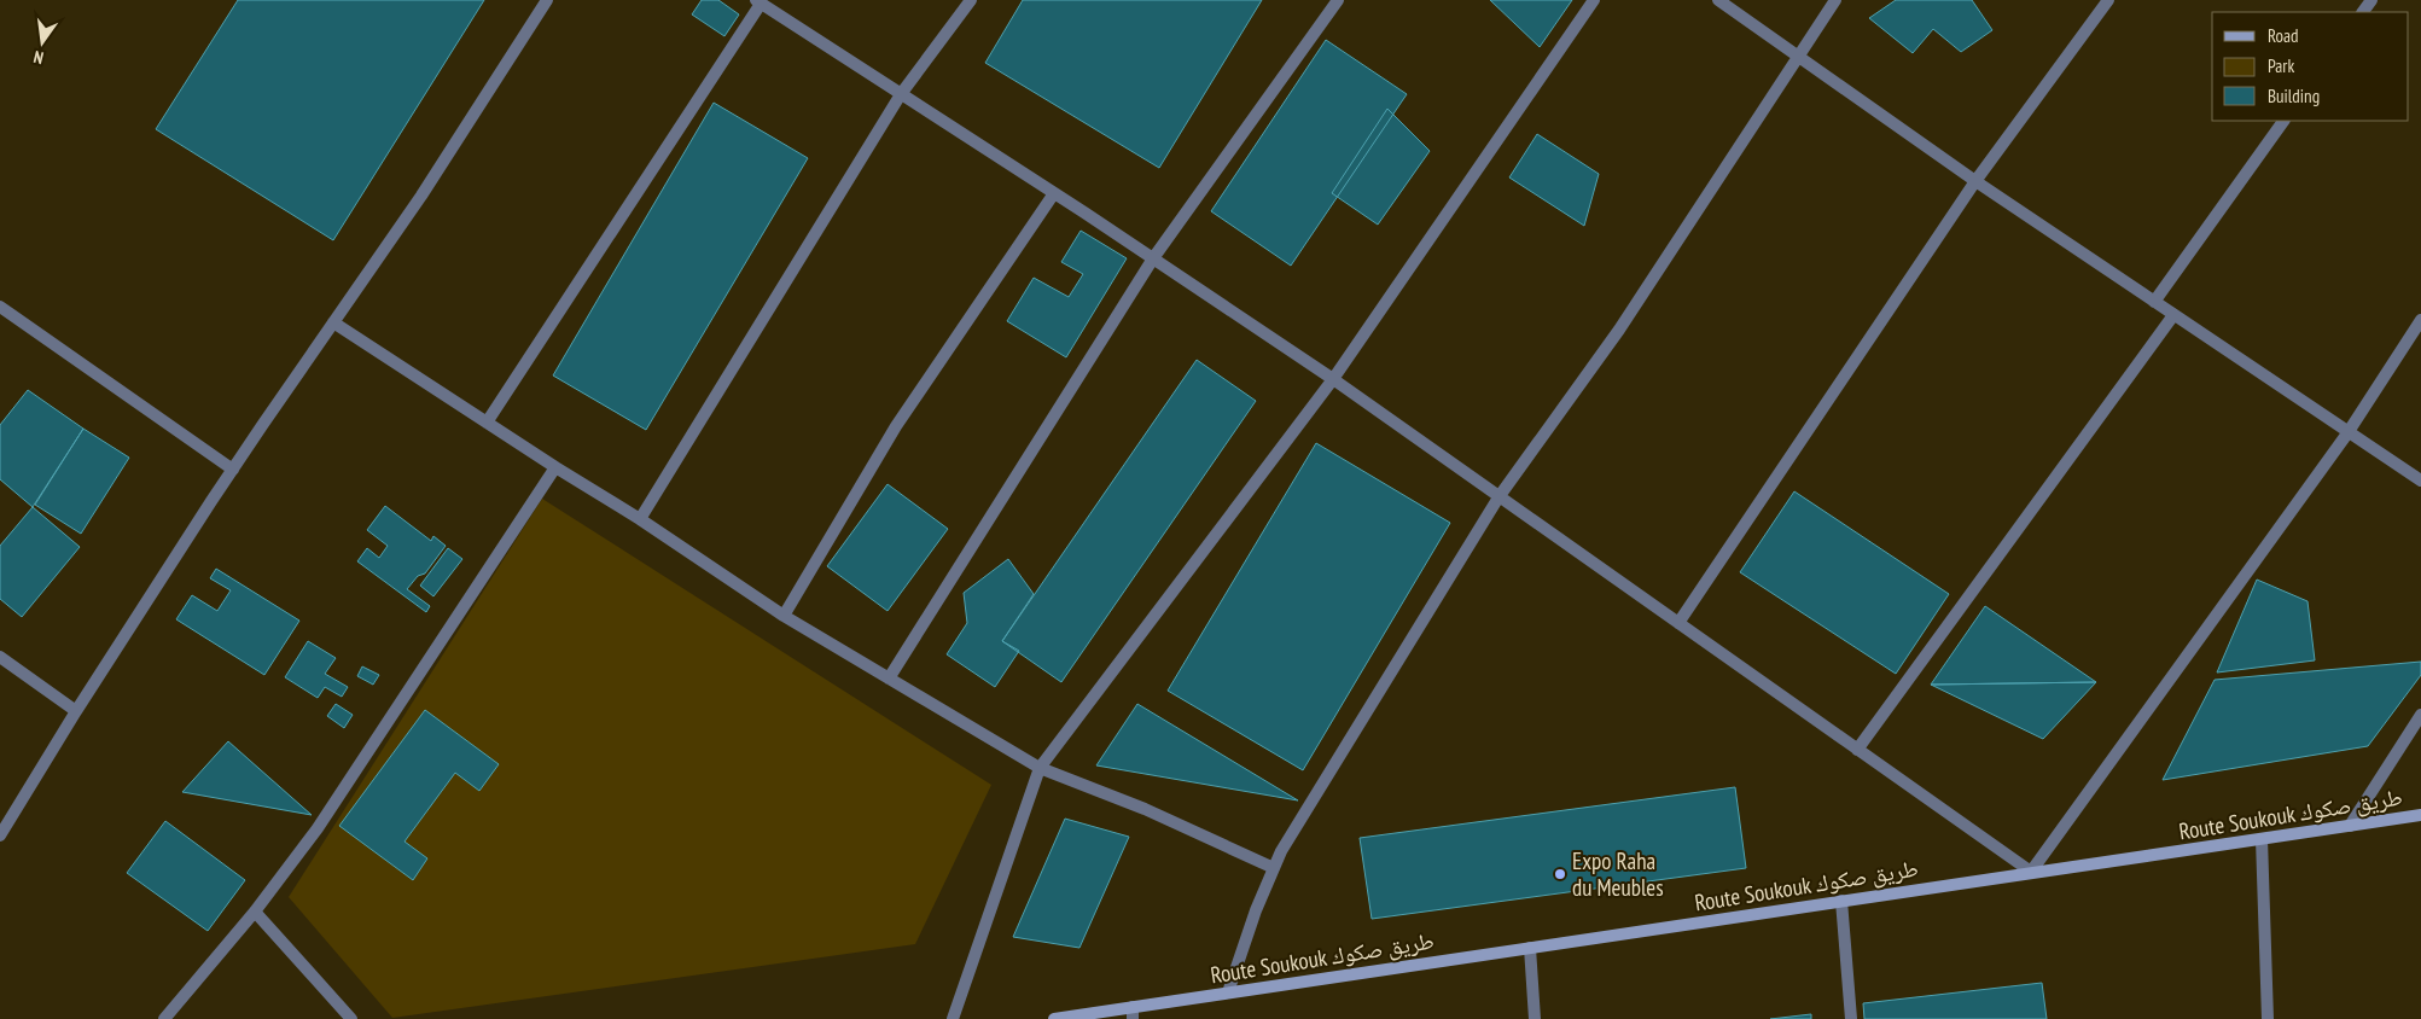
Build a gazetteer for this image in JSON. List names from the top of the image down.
{
  "streets": {
    "street": ["Route Soukouk طريق صكوك"]
  },
  "places": ["Expo Raha du Meubles"],
  "legend": ["Road", "Park", "Building"],
  "north": "bottom"
}
